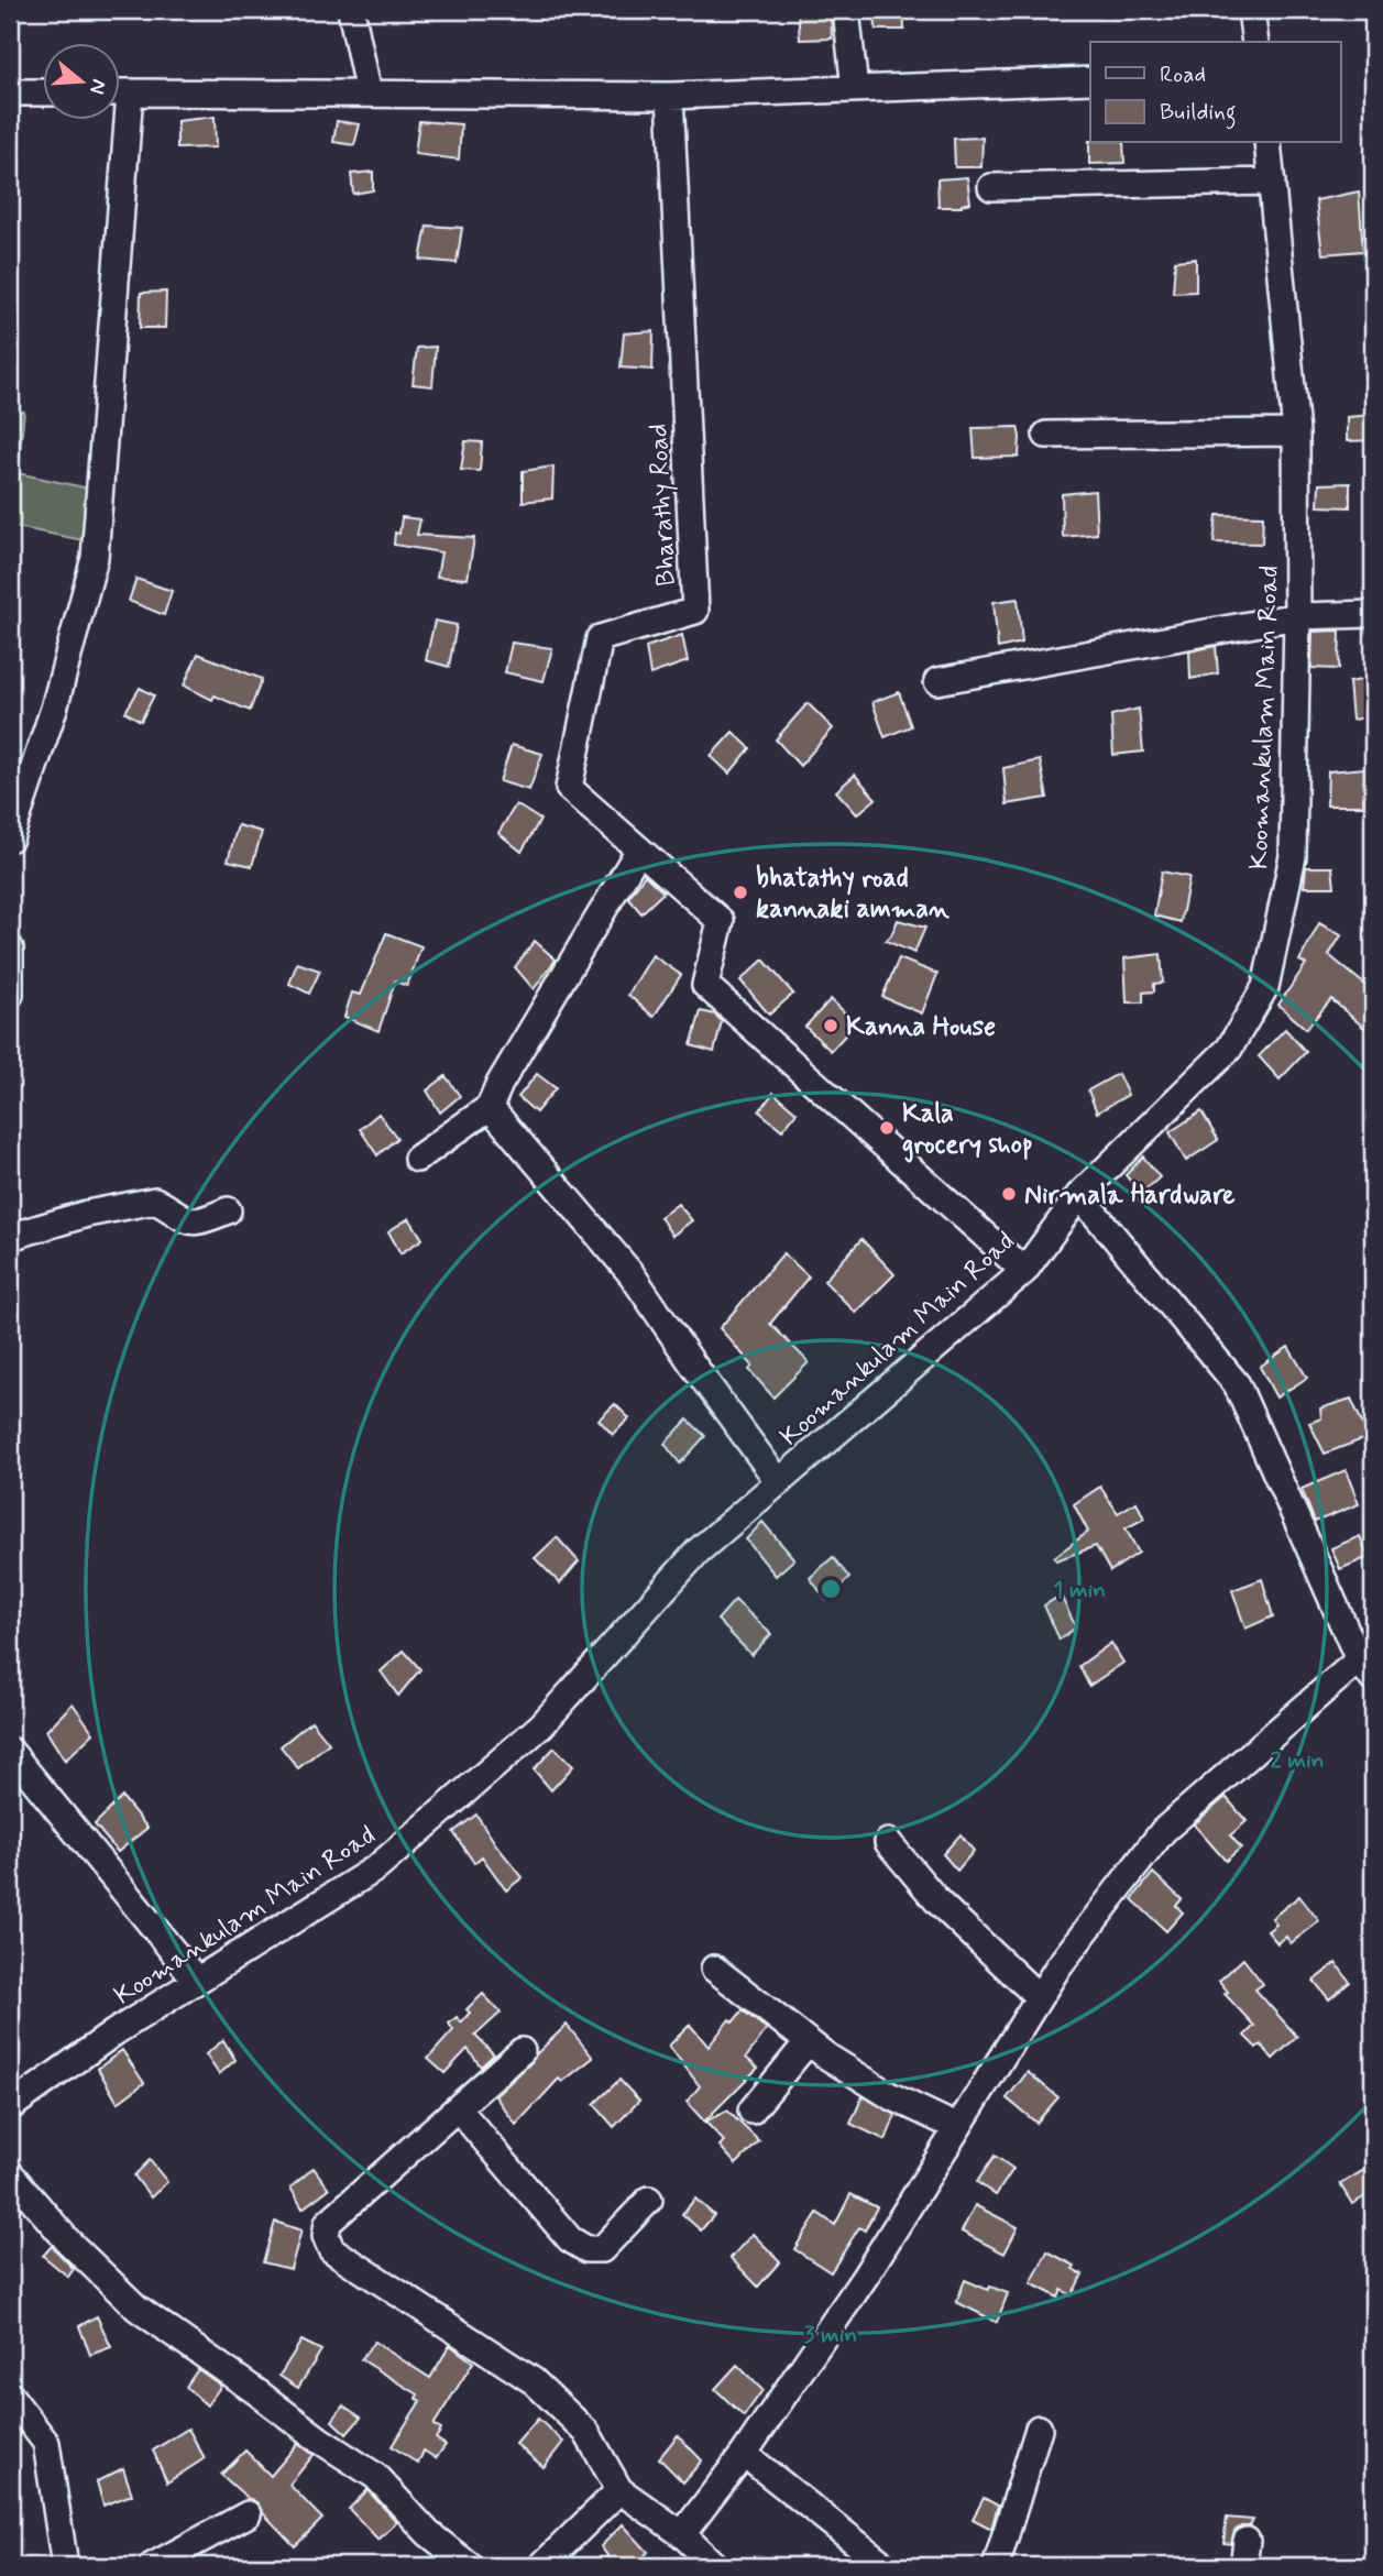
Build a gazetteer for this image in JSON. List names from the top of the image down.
{
  "streets": {
    "street": ["Bharathy Road", "Koomankulam Main Road"]
  },
  "crossings": [
    ["Bharathy Road", "Koomankulam Main Road"]
  ],
  "places": [
    "bhatathy road kannaki amman",
    "Kanna House",
    "Kala grocery shop",
    "Nirmala Hardware"
  ],
  "legend": ["Road", "Building"],
  "north": "right",
  "rings": ["1 min", "2 min", "3 min"]
}
